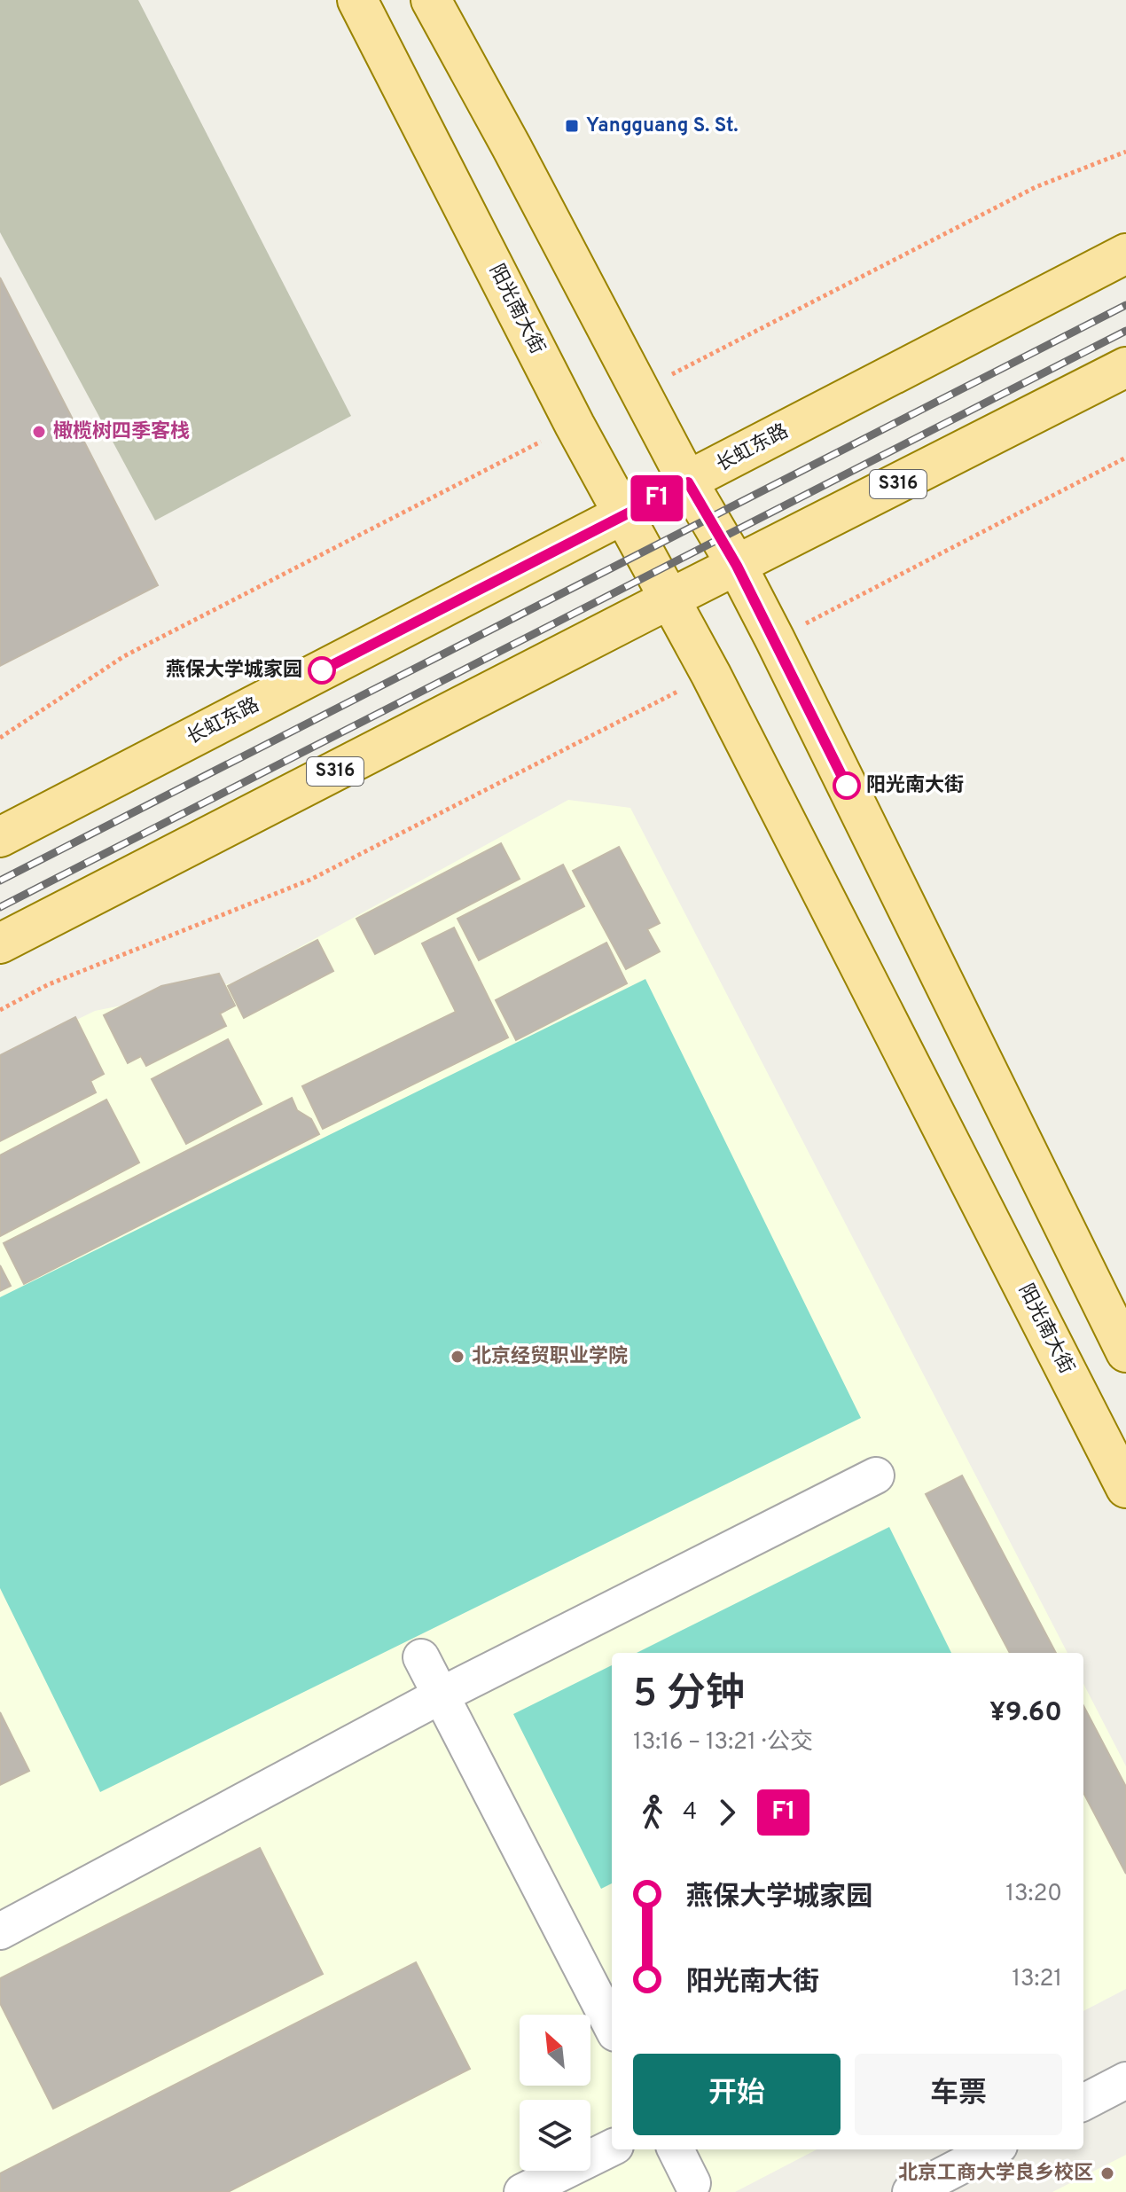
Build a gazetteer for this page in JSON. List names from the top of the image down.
{
  "streets": {
    "main road": ["阳光南大街", "长虹东路", "S316"]
  },
  "crossings": [
    ["阳光南大街", "长虹东路"],
    ["阳光南大街", "S316"]
  ],
  "places": {
    "transit": ["Yangguang S. St."],
    "other": [
      "橄榄树四季客栈",
      "燕保大学城家园",
      "阳光南大街",
      "北京经贸职业学院",
      "北京工商大学良乡校区"
    ]
  },
  "lines": ["bus line F1"],
  "north": "top left",
  "page": {
    "on_map": "F1",
    "heading": ["5 分钟", "13:16 – 13:21 · 公交", "¥9.60"],
    "legs": ["4", "F1"],
    "list": [
      {
        "name": "燕保大学城家园",
        "value": "13:20"
      },
      {
        "name": "阳光南大街",
        "value": "13:21"
      }
    ],
    "buttons": ["开始", "车票"]
  }
}
